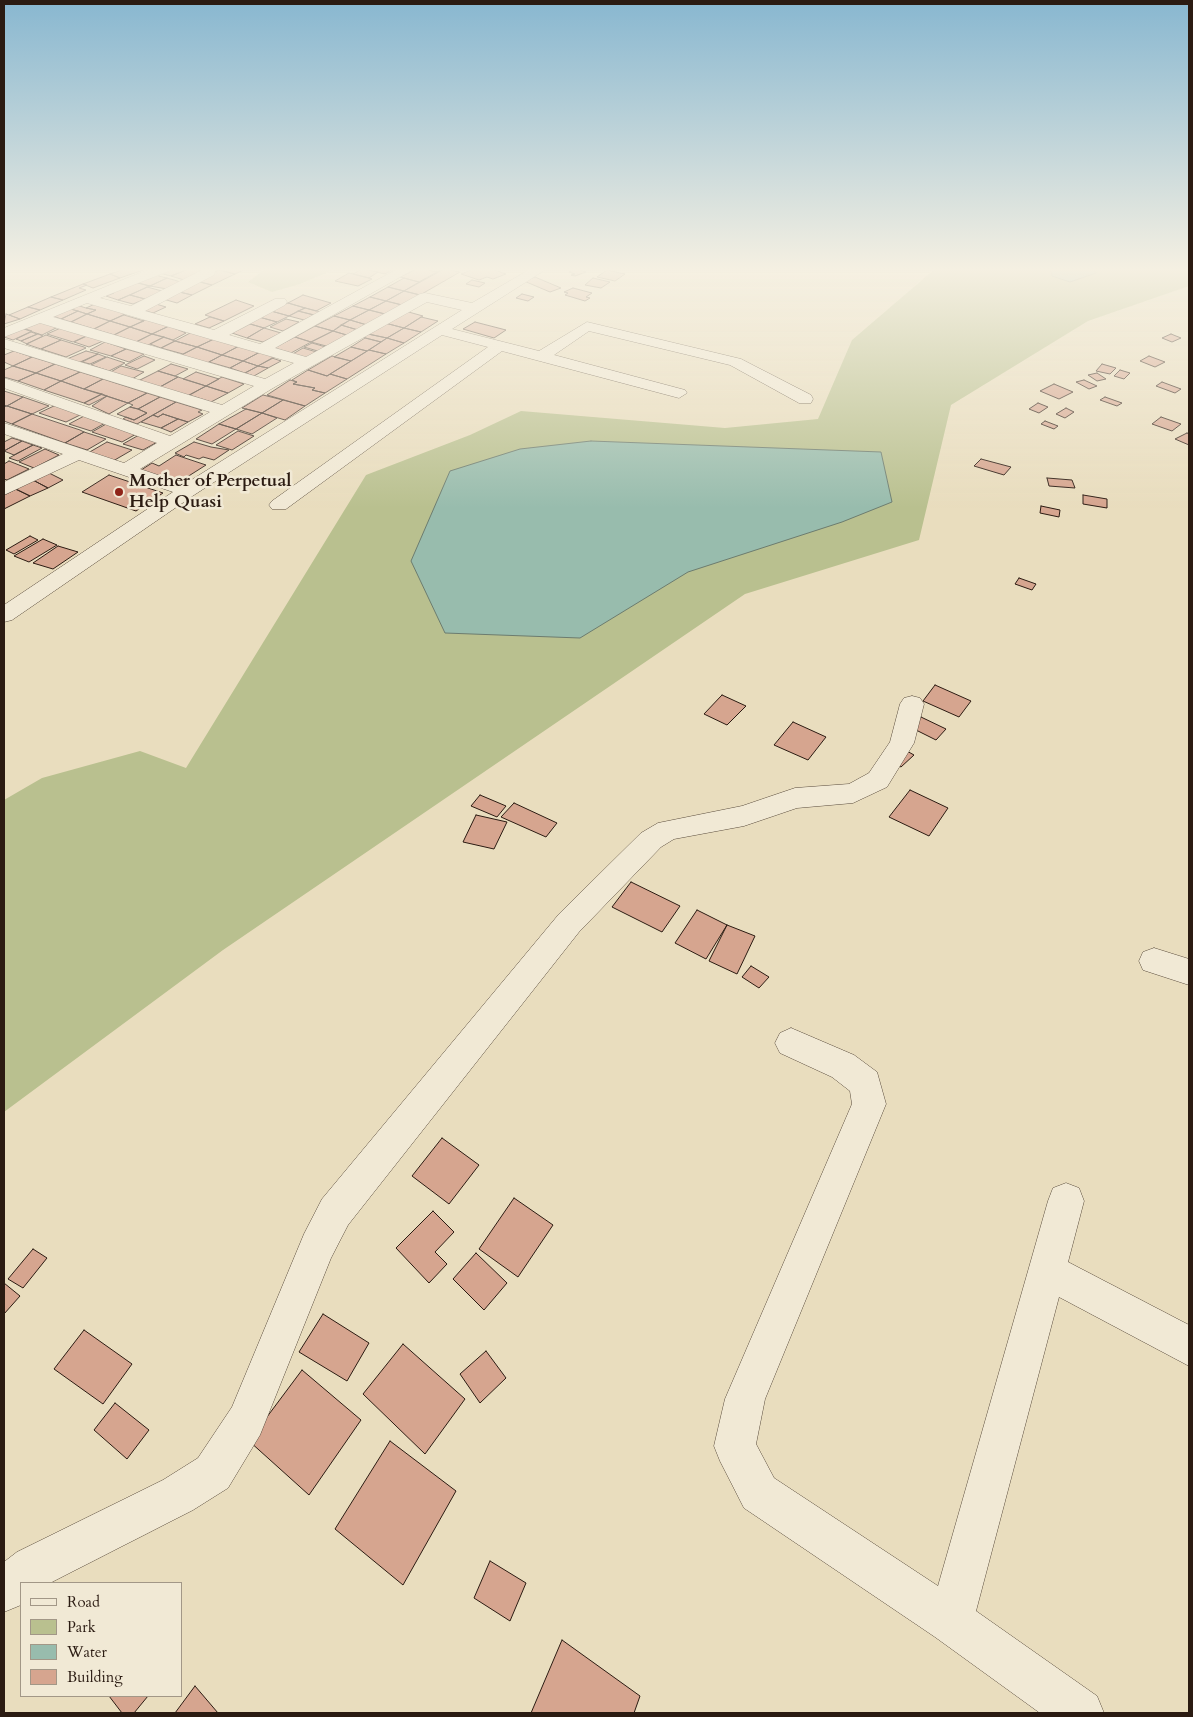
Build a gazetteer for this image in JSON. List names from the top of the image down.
{
  "places": ["Mother of Perpetual Help Quasi"],
  "legend": [
    "Road",
    "Park",
    "Water",
    "Building"
  ]
}
